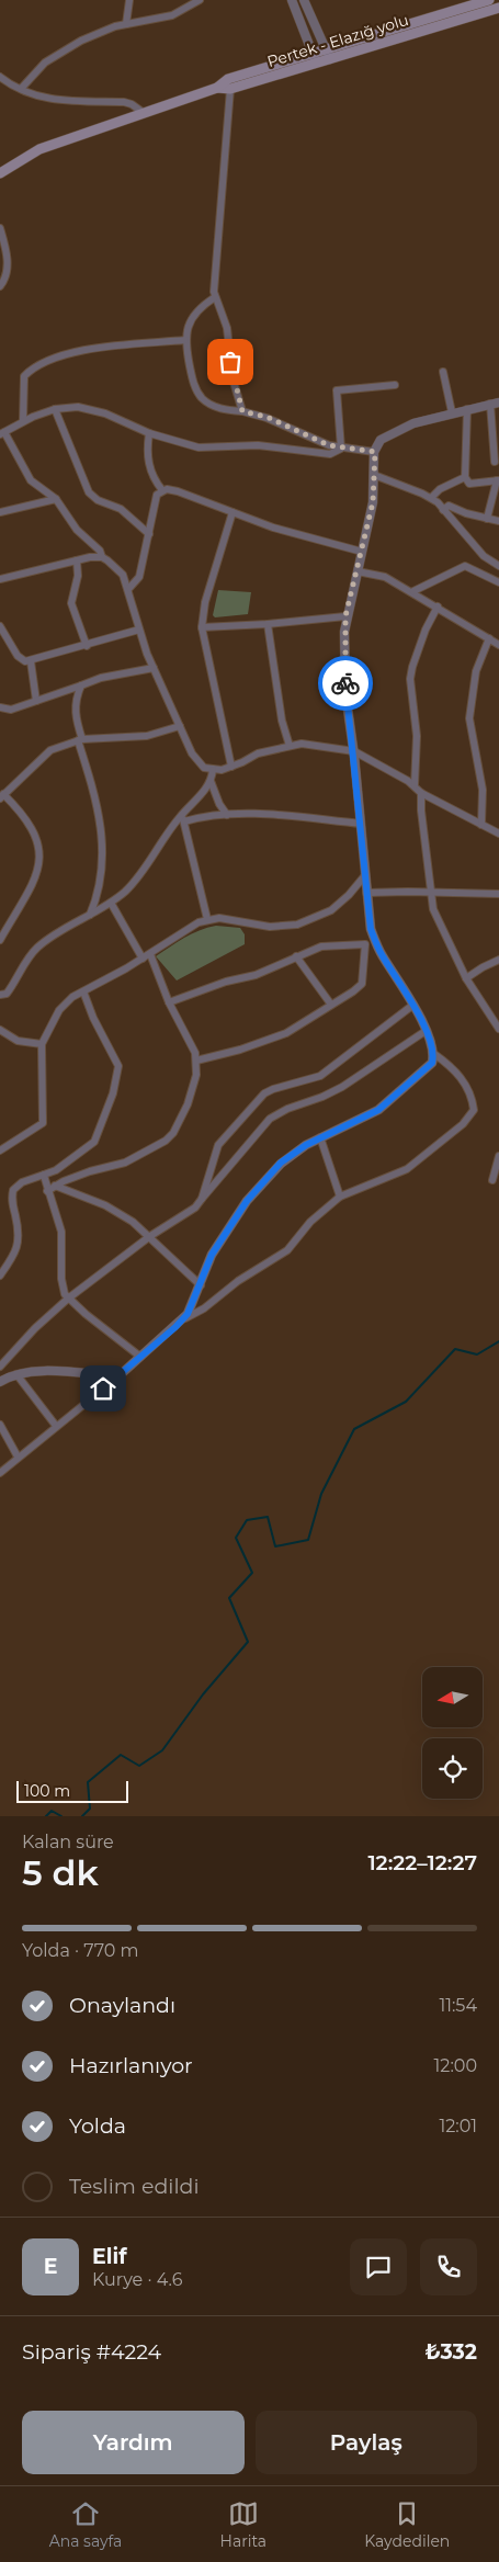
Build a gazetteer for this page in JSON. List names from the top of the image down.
{
  "streets": {
    "main road": ["Pertek - Elazığ yolu"]
  },
  "scale_bar": "100 m",
  "north": "left",
  "page": {
    "scale": "100 m",
    "heading": ["5 dk", "Kalan süre", "12:22–12:27"],
    "panel": [
      "Elif",
      "Kurye · 4.6",
      "Sipariş #4224",
      "₺332"
    ],
    "bar": "Yolda · 770 m",
    "list": [
      ["Onaylandı", "11:54"],
      ["Hazırlanıyor", "12:00"],
      ["Yolda", "12:01"],
      "Teslim edildi"
    ],
    "round": "E",
    "buttons": ["Yardım", "Paylaş"],
    "tabs": ["Ana sayfa", "Harita", "Kaydedilen"]
  }
}
